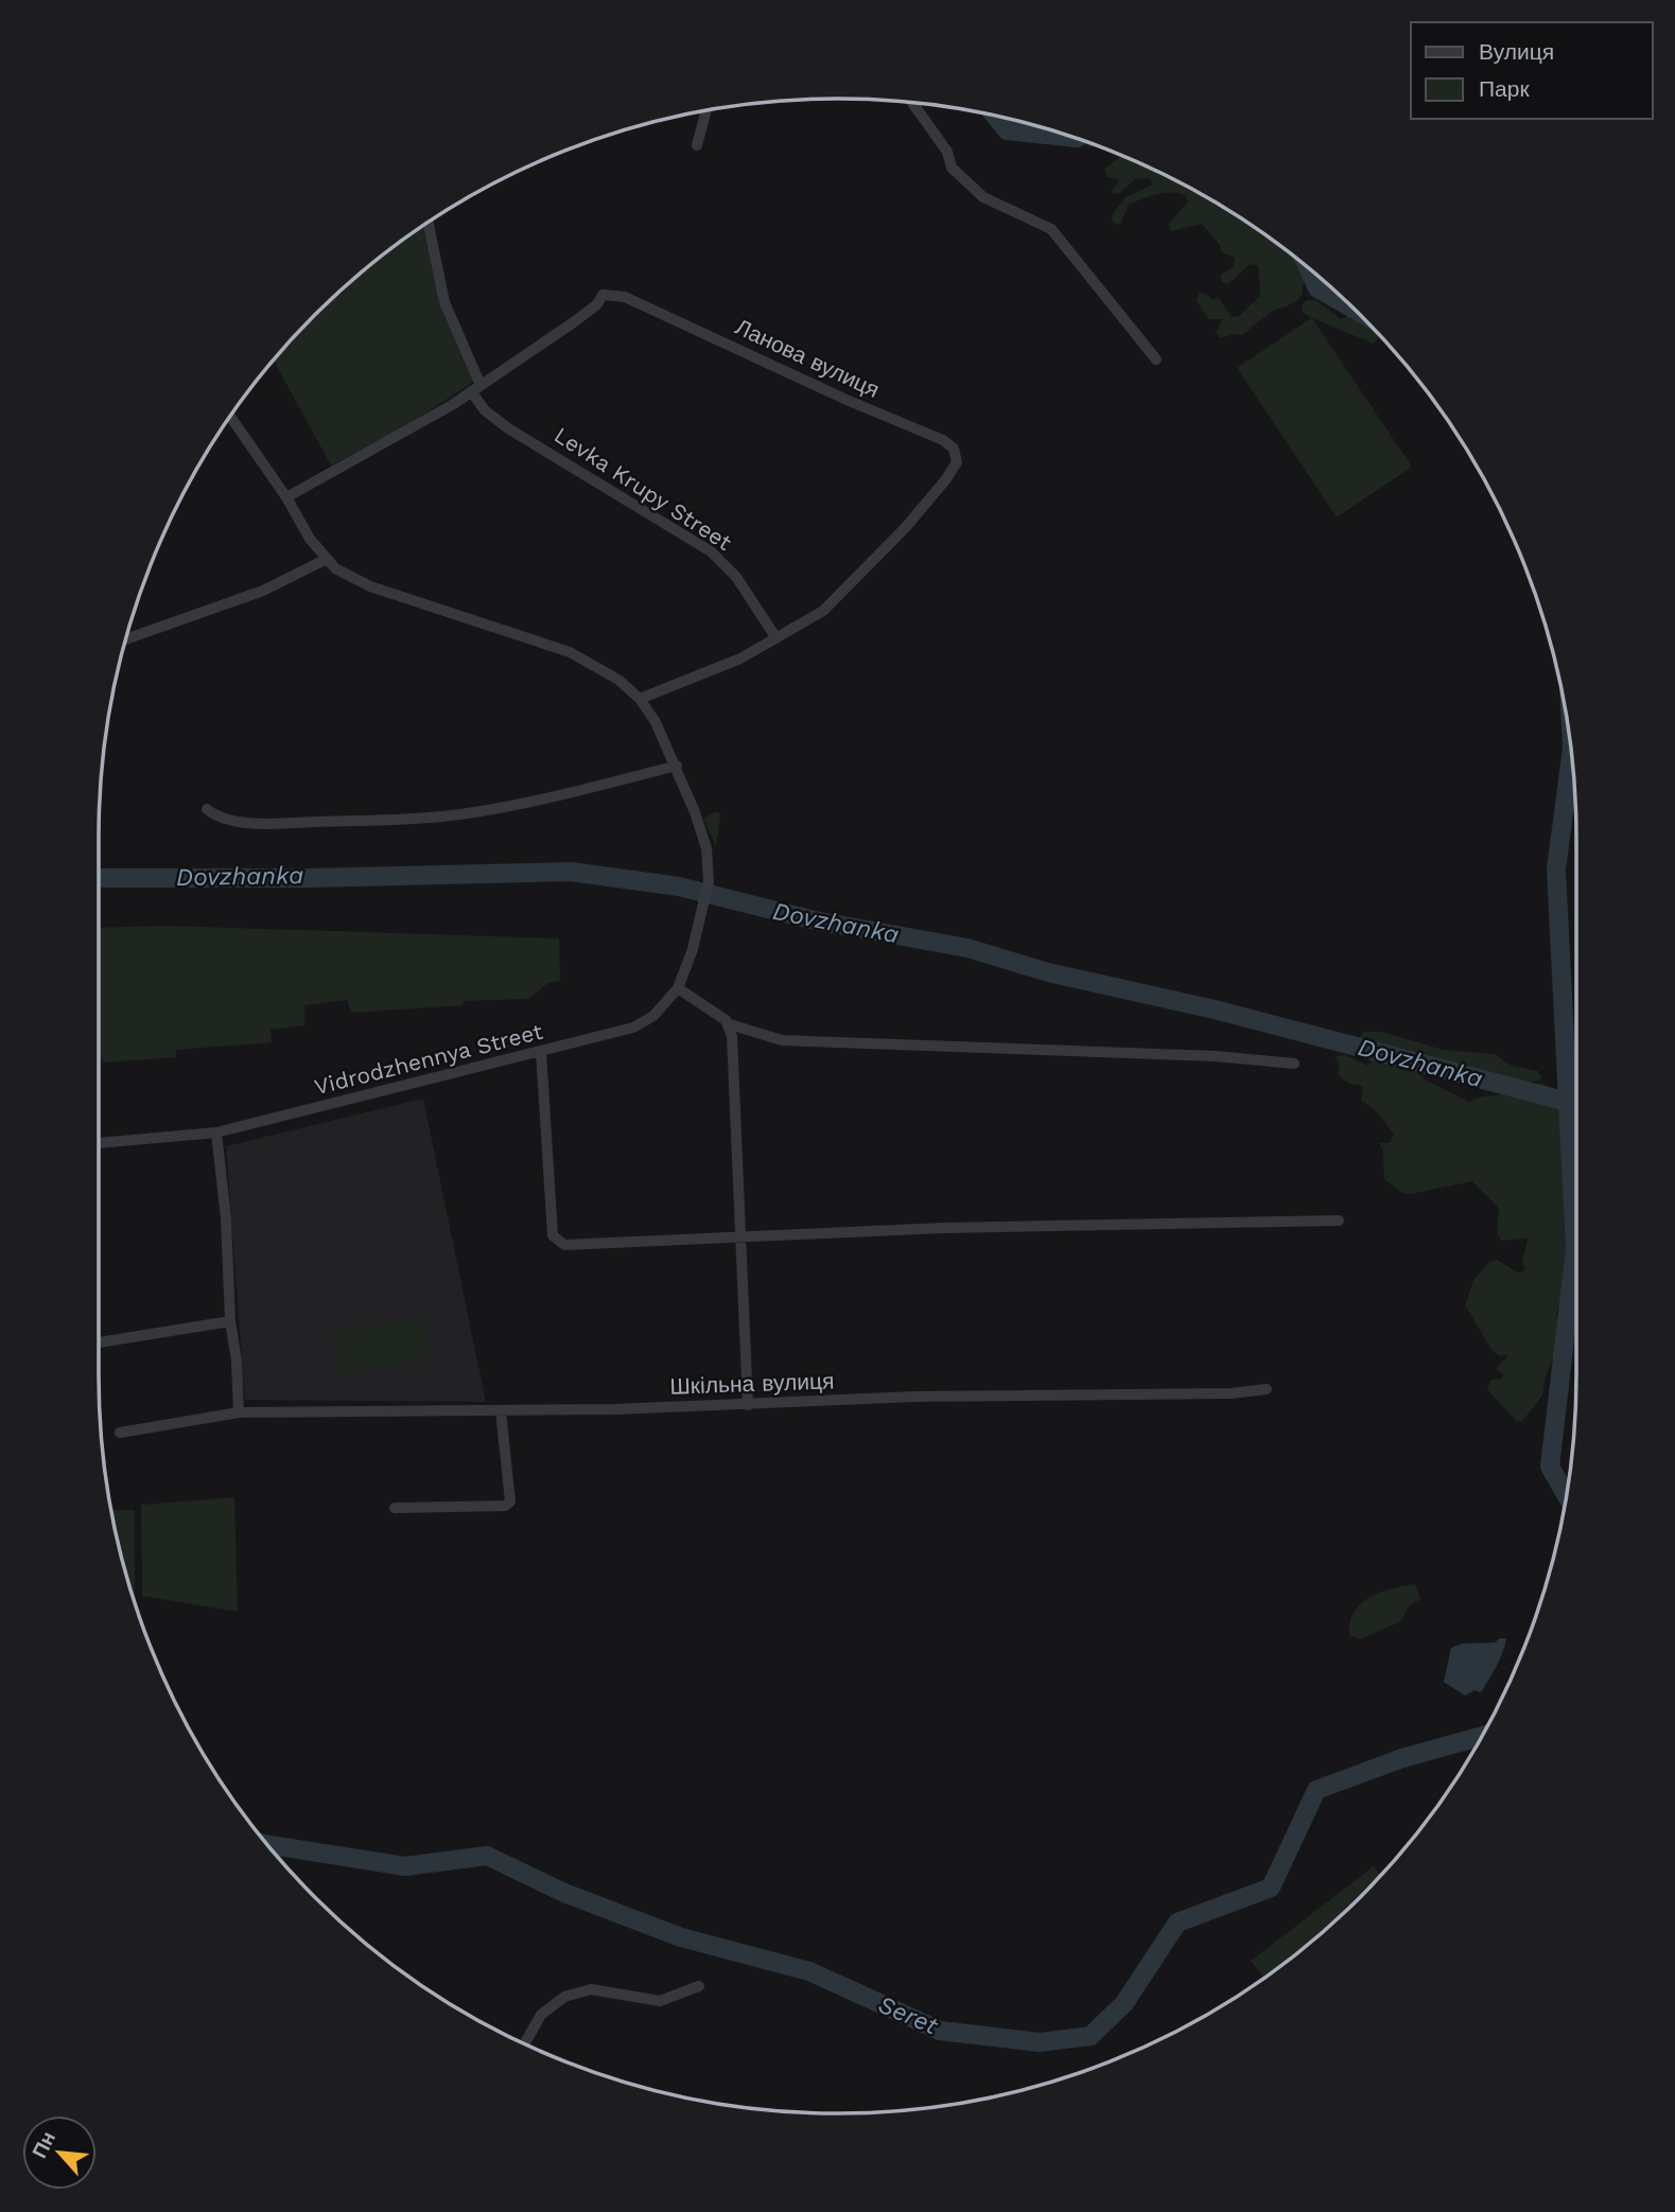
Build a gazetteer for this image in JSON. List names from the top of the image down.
{
  "streets": {
    "street": [
      "Ланова вулиця",
      "Levka Krupy Street",
      "Vidrodzhennya Street",
      "Шкільна вулиця"
    ]
  },
  "crossings": [
    ["Ланова вулиця", "Levka Krupy Street"],
    ["Ланова вулиця", "Vidrodzhennya Street"]
  ],
  "water": ["Dovzhanka", "Seret"],
  "legend": ["Вулиця", "Парк"],
  "north": "top left"
}
